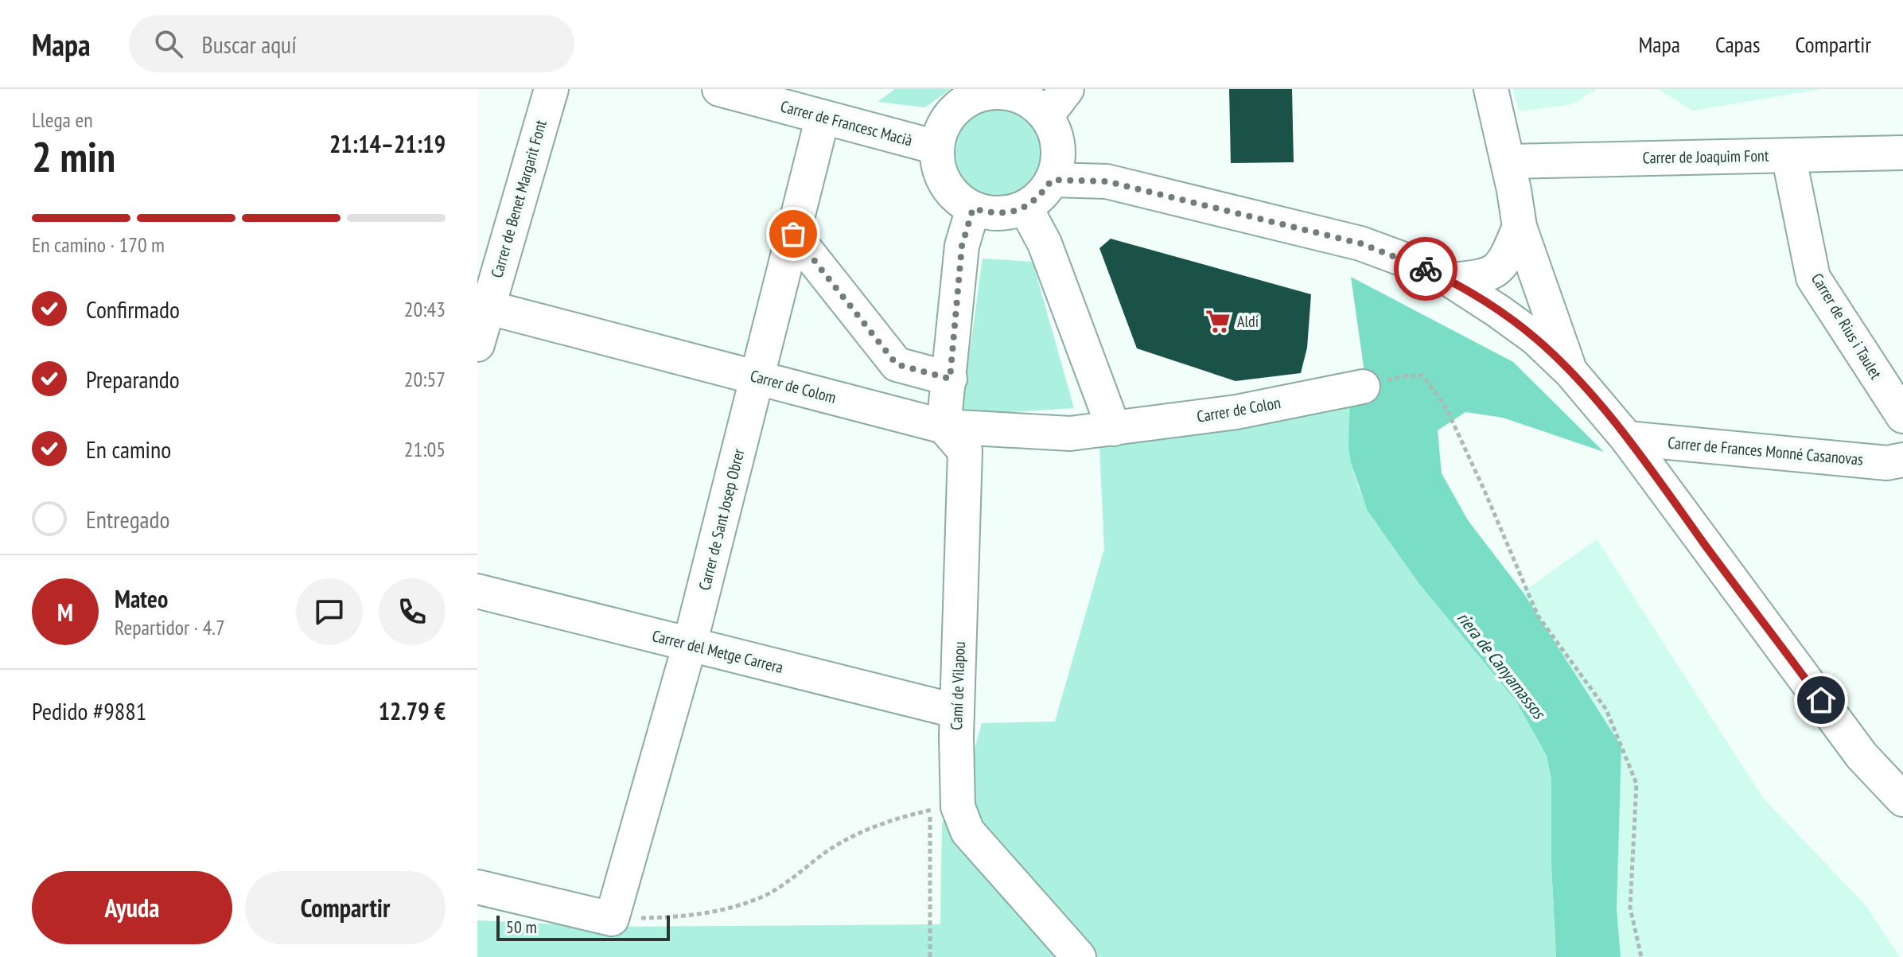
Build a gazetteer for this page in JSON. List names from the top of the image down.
{
  "streets": {
    "street": [
      "Carrer de Francesc Macià",
      "Carrer de Joaquim Font",
      "Carrer de Benet Margarit Font",
      "Carrer de Rius i Taulet",
      "Carrer de Colom",
      "Carrer de Colon",
      "Carrer de Frances Monné Casanovas",
      "Carrer de Sant Josep Obrer",
      "Carrer del Metge Carrera",
      "Camí de Vilapou"
    ]
  },
  "crossings": [
    ["Carrer de Francesc Macià", "Carrer de Sant Josep Obrer"],
    ["Carrer de Joaquim Font", "Carrer de Rius i Taulet"],
    ["Carrer de Benet Margarit Font", "Carrer de Colom"],
    ["Carrer de Colom", "Carrer de Colon"],
    ["Carrer de Colom", "Carrer de Sant Josep Obrer"],
    ["Carrer de Colom", "Camí de Vilapou"],
    ["Carrer de Sant Josep Obrer", "Carrer del Metge Carrera"],
    ["Carrer del Metge Carrera", "Camí de Vilapou"]
  ],
  "water": ["riera de Canyamassos"],
  "places": {
    "supermarket": ["Aldi"]
  },
  "scale_bar": "50 m",
  "page": {
    "header": "Mapa",
    "search": "Buscar aquí",
    "nav": ["Mapa", "Capas", "Compartir"],
    "heading": ["2 min", "Llega en", "21:14–21:19"],
    "panel": [
      "Mateo",
      "Repartidor · 4.7",
      "Pedido #9881",
      "12.79 €"
    ],
    "bar": "En camino · 170 m",
    "list": [
      ["Confirmado", "20:43"],
      ["Preparando", "20:57"],
      ["En camino", "21:05"],
      "Entregado"
    ],
    "round": "M",
    "buttons": ["Ayuda", "Compartir"],
    "scale": "50 m"
  }
}
